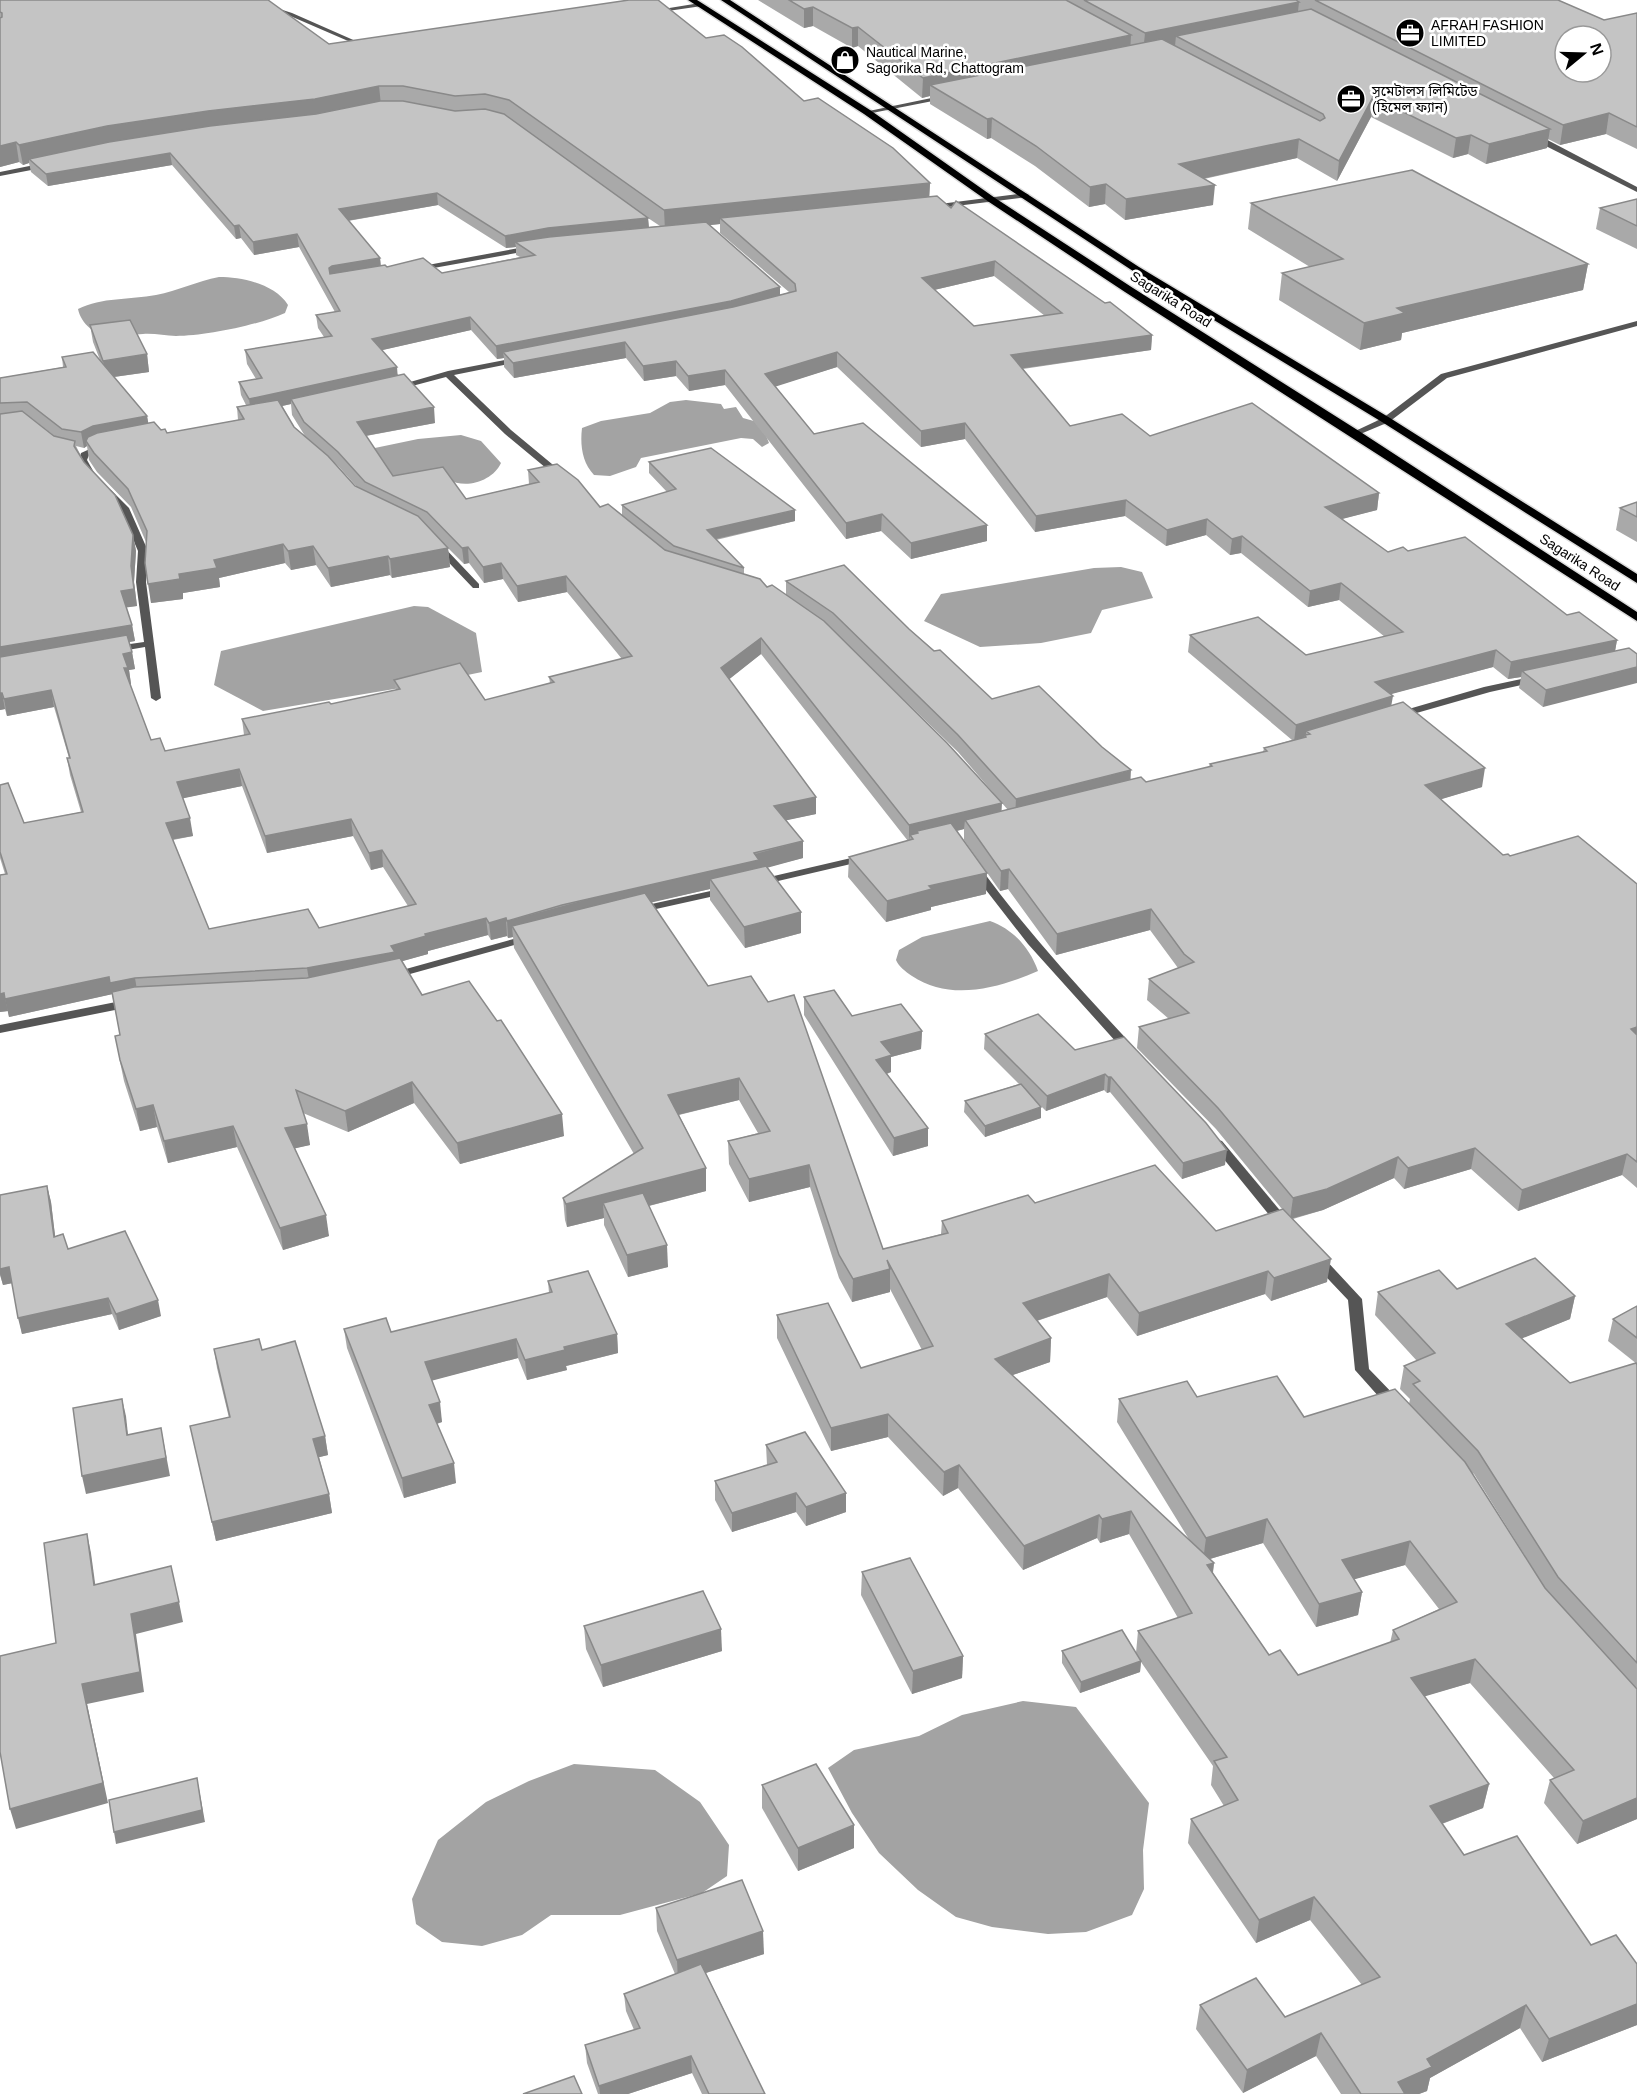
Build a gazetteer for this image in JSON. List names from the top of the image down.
{
  "streets": {
    "main road": ["Sagarika Road"]
  },
  "places": {
    "office": ["AFRAH FASHION LIMITED", "সুমেটালস লিমিটেড (হিমেল ফ্যান)"],
    "shop": ["Nautical Marine, Sagorika Rd, Chattogram"]
  },
  "north": "right"
}
